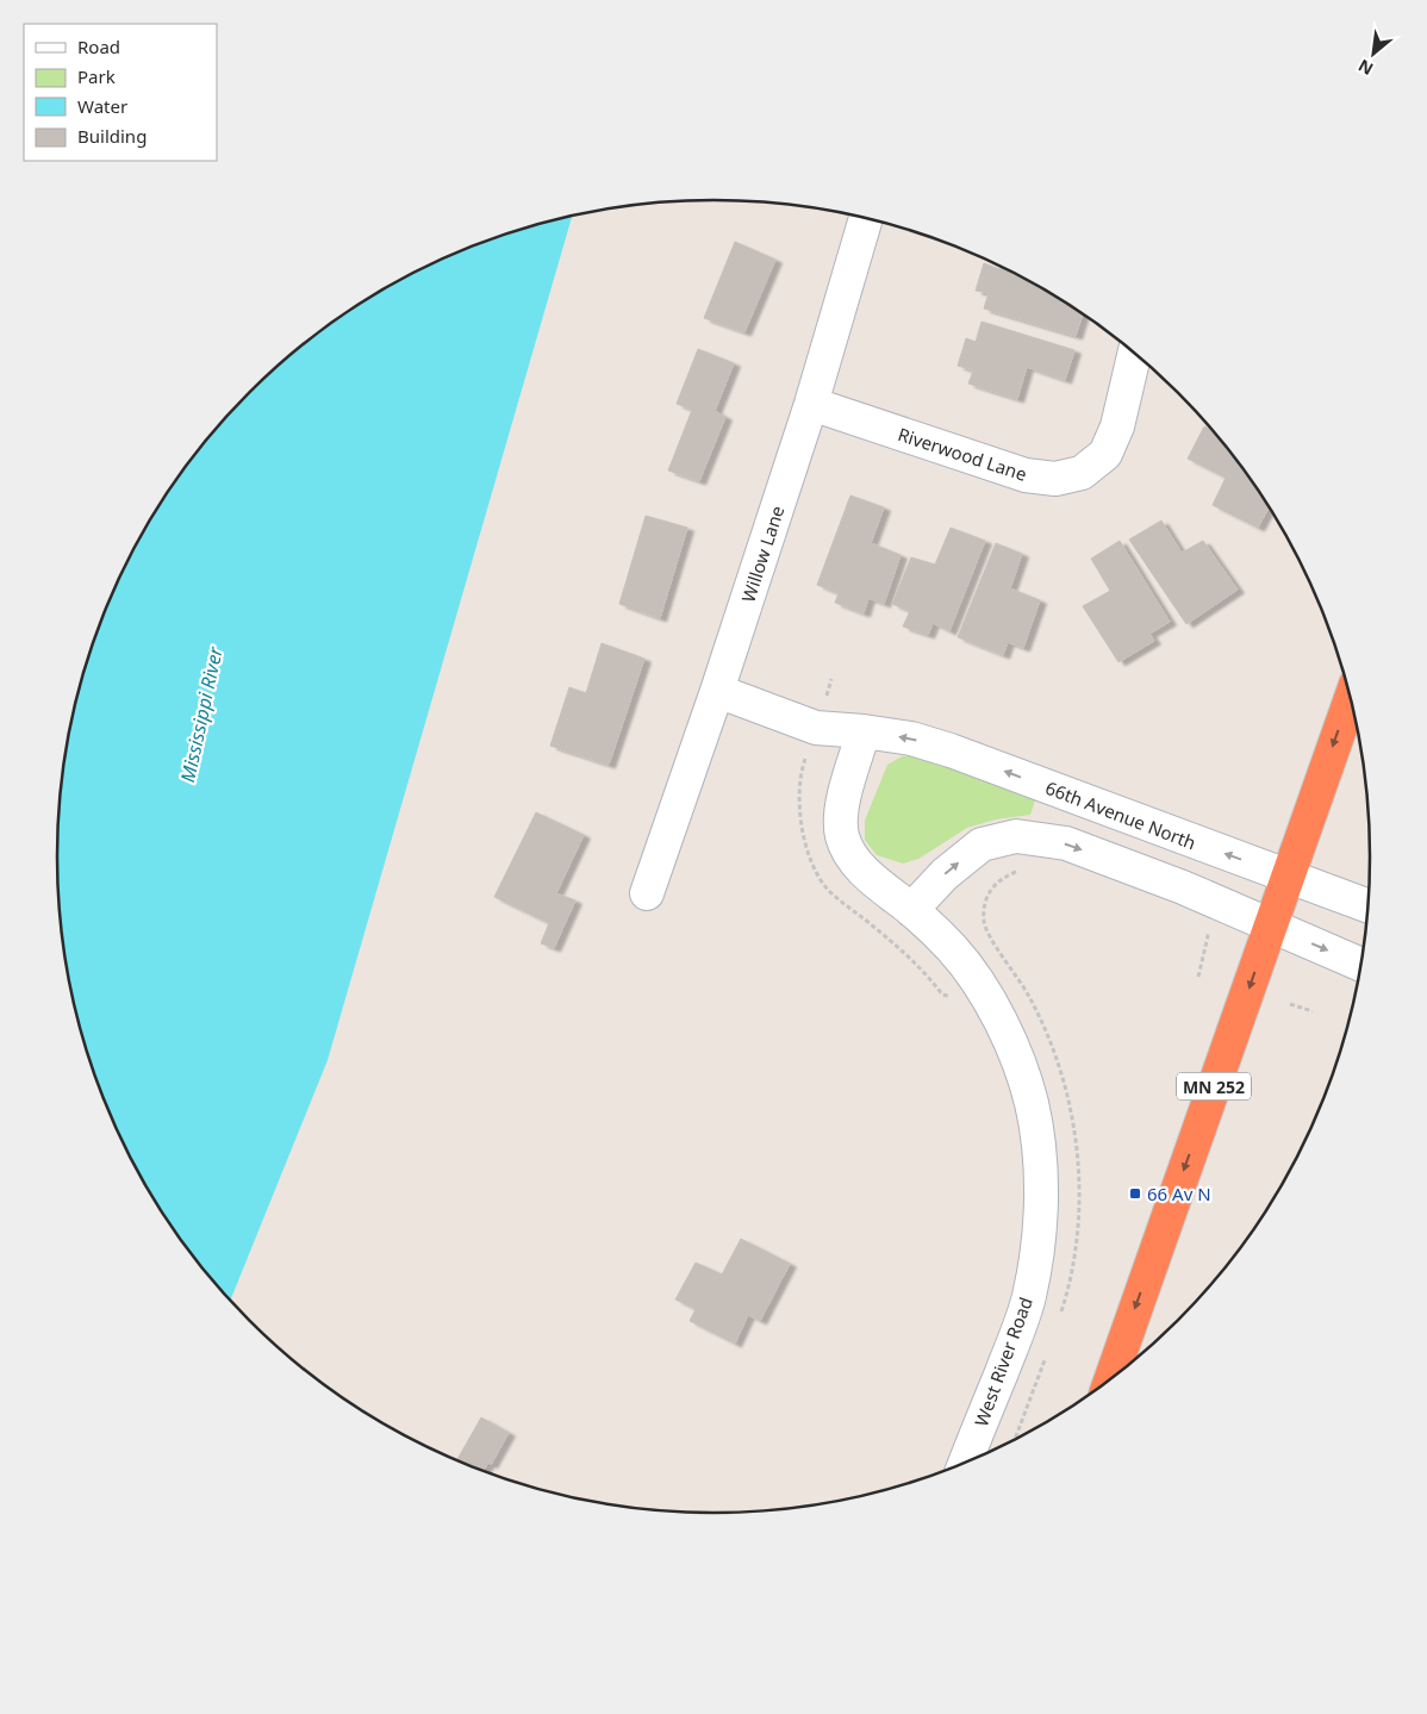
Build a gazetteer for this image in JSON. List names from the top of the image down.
{
  "streets": {
    "highway": ["MN 252"],
    "street": [
      "Riverwood Lane",
      "Willow Lane",
      "66th Avenue North",
      "West River Road"
    ]
  },
  "crossings": [
    ["Riverwood Lane", "Willow Lane"],
    ["Willow Lane", "66th Avenue North"],
    ["66th Avenue North", "MN 252"]
  ],
  "one_way": ["66th Avenue North"],
  "water": ["Mississippi River"],
  "places": {
    "transit": ["66 Av N"]
  },
  "legend": [
    "Road",
    "Park",
    "Water",
    "Building"
  ],
  "north": "bottom left"
}
